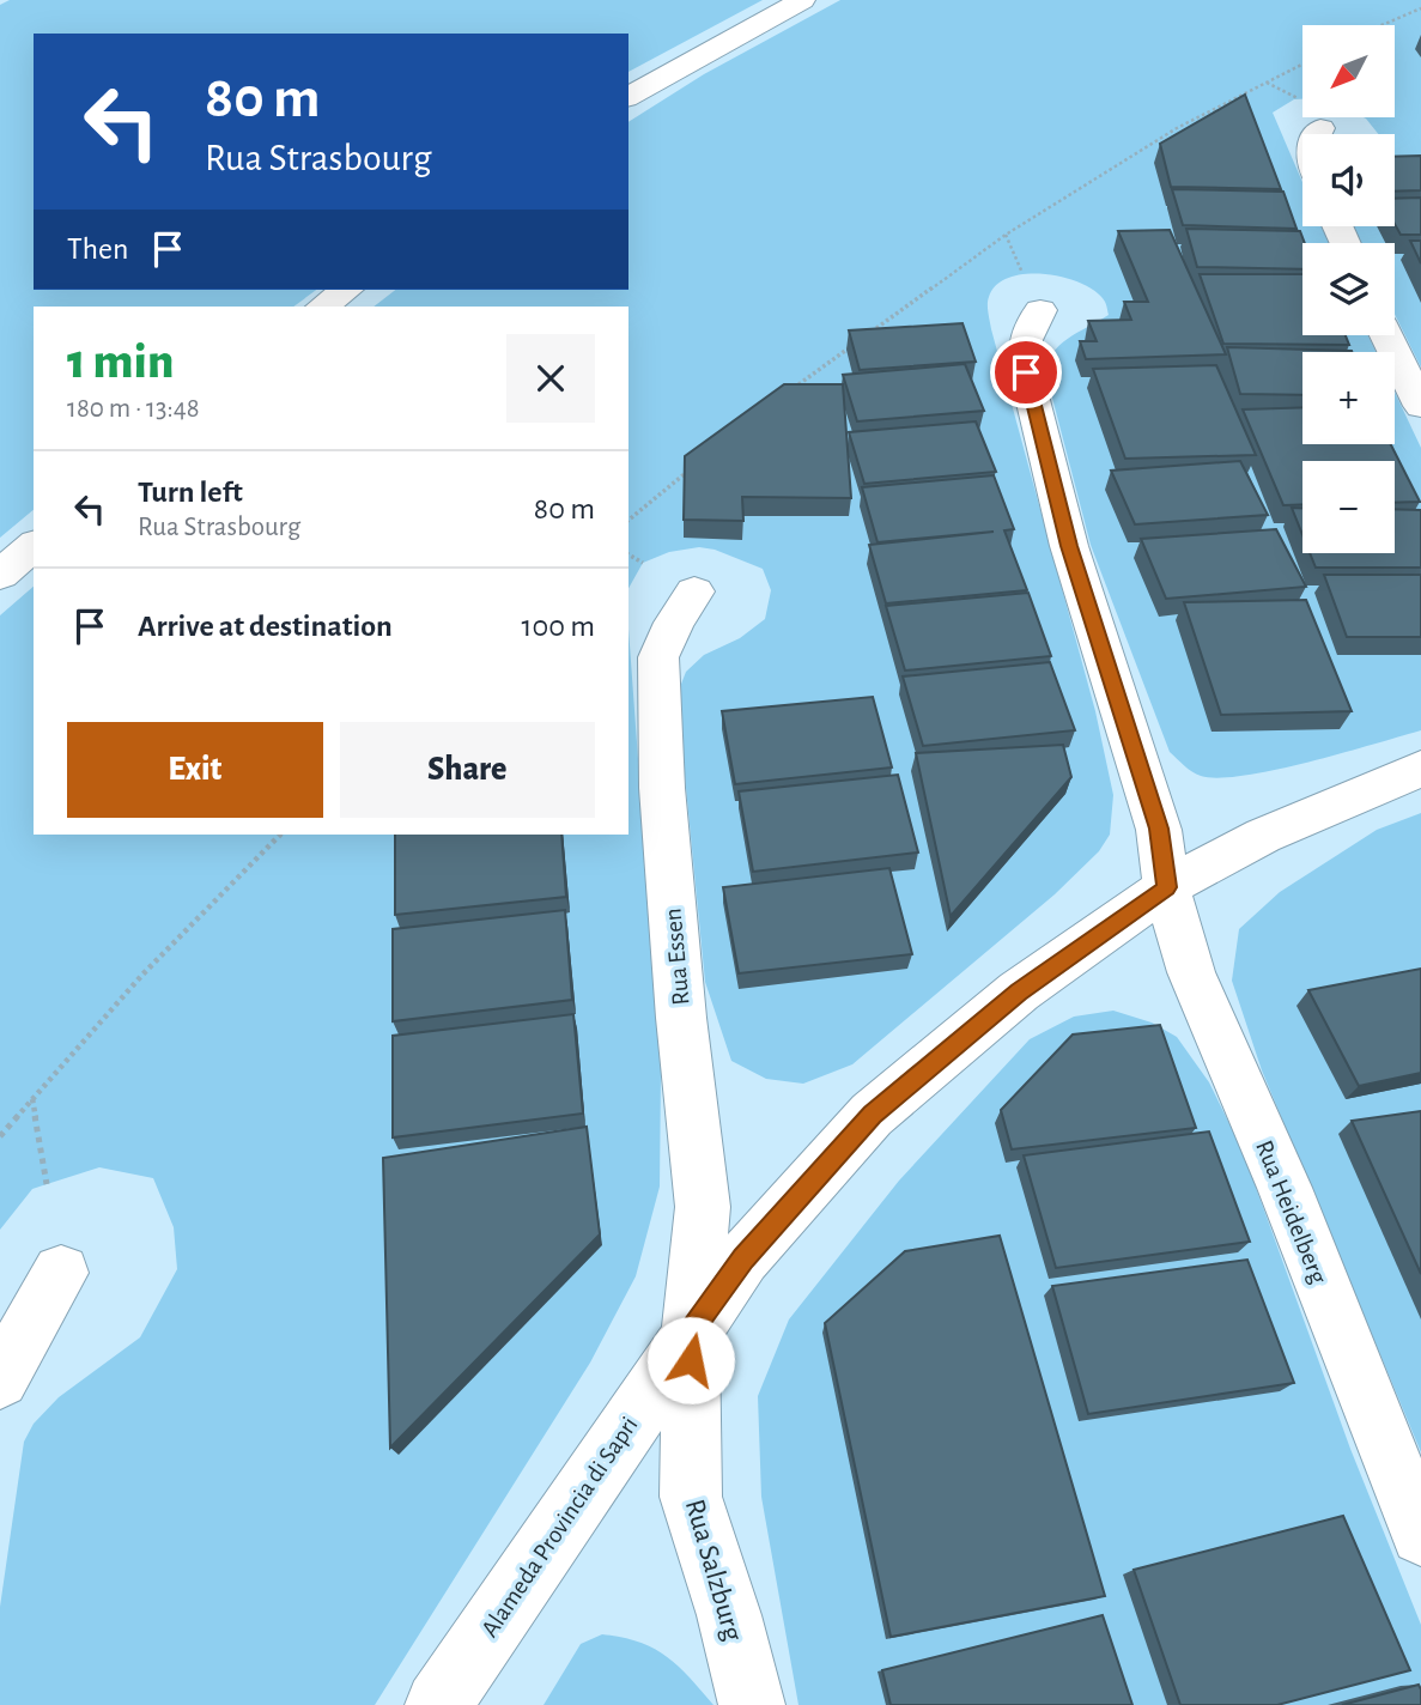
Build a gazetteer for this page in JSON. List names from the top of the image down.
{
  "streets": {
    "street": [
      "Rua Essen",
      "Rua Heidelberg",
      "Alameda Provincia di Sapri",
      "Rua Salzburg"
    ]
  },
  "crossings": [
    ["Rua Essen", "Alameda Provincia di Sapri"],
    ["Rua Essen", "Rua Salzburg"],
    ["Rua Heidelberg", "Alameda Provincia di Sapri"],
    ["Alameda Provincia di Sapri", "Rua Salzburg"]
  ],
  "north": "bottom left",
  "page": {
    "map_buttons": ["+", "−"],
    "turn": ["80 m", "Rua Strasbourg"],
    "then": "Then",
    "heading": ["1 min", "180 m · 13:48"],
    "list": [
      {
        "name": "Turn left",
        "note": "Rua Strasbourg",
        "value": "80 m"
      },
      {
        "name": "Arrive at destination",
        "value": "100 m"
      }
    ],
    "buttons": ["Exit", "Share"]
  }
}
